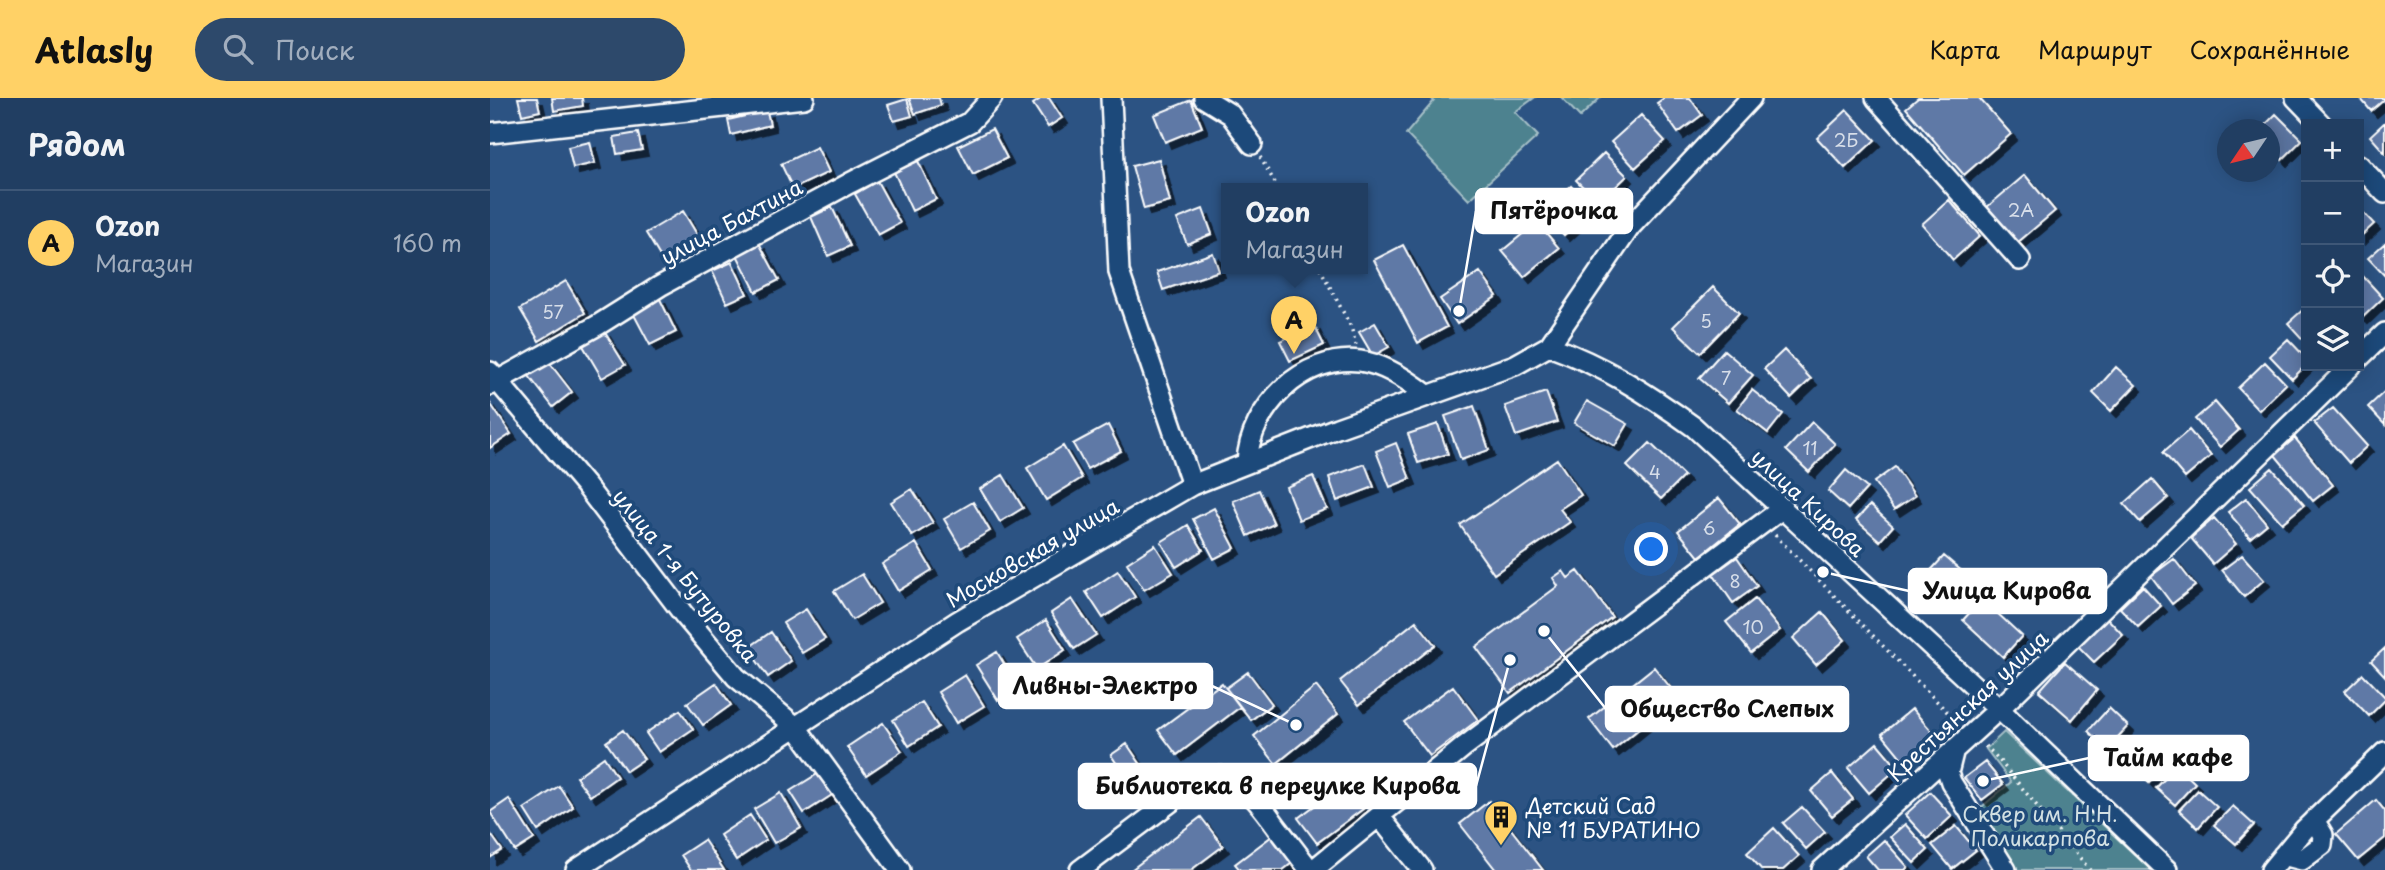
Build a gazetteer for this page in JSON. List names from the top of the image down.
{
  "streets": {
    "street": [
      "улица Бахтина",
      "улица Кирова",
      "Московская улица",
      "улица 1-я Бутуровка",
      "Крестьянская улица"
    ]
  },
  "crossings": [
    ["улица Бахтина", "улица 1-я Бутуровка"],
    ["улица Кирова", "Московская улица"],
    ["улица Кирова", "Крестьянская улица"],
    ["Московская улица", "улица 1-я Бутуровка"]
  ],
  "parks": ["Сквер им. Н.Н. Поликарпова"],
  "places": {
    "other": [
      "Пятёрочка",
      "Улица Кирова",
      "Общество Слепых",
      "Библиотека в переулке Кирова",
      "Ливны-Электро",
      "Тайм кафе"
    ],
    "building": ["Детский Сад № 11 БУРАТИНО"]
  },
  "house_numbers": [
    "2Б",
    "2А",
    "57",
    "5",
    "7",
    "11",
    "4",
    "6",
    "8",
    "10"
  ],
  "north": "bottom left",
  "page": {
    "header": "Atlasly",
    "search": "Поиск",
    "nav": ["Карта", "Маршрут", "Сохранённые"],
    "heading": "Рядом",
    "map_buttons": ["+", "−"],
    "popup": ["Ozon", "Магазин"],
    "list": [
      {
        "mark": "A",
        "name": "Ozon",
        "note": "Магазин",
        "value": "160 m"
      }
    ],
    "pins": "A"
  }
}
